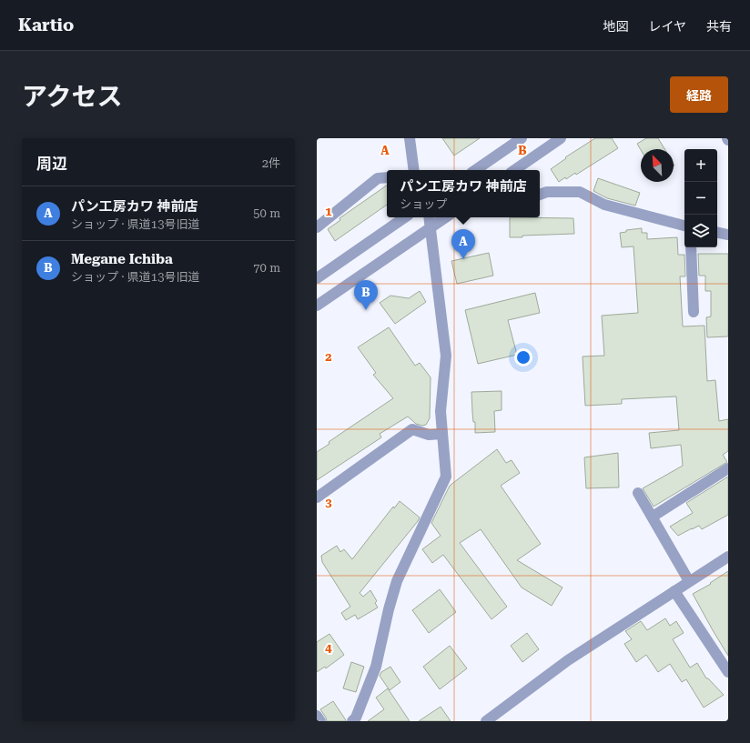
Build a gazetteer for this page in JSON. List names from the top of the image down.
{
  "north": "top left",
  "page": {
    "header": "Kartio",
    "nav": ["地図", "レイヤ", "共有"],
    "title": "アクセス",
    "buttons": "経路",
    "heading": ["周辺", "2件"],
    "map_buttons": ["+", "−"],
    "popup": ["パン工房カワ 神前店", "ショップ"],
    "list": [
      {
        "mark": "A",
        "name": "パン工房カワ 神前店",
        "note": "ショップ · 県道13号旧道",
        "value": "50 m"
      },
      {
        "mark": "B",
        "name": "Megane Ichiba",
        "note": "ショップ · 県道13号旧道",
        "value": "70 m"
      }
    ],
    "pins": ["A", "B"]
  },
  "grid": {
    "columns": ["A", "B"],
    "rows": [
      "1",
      "2",
      "3",
      "4"
    ]
  }
}
